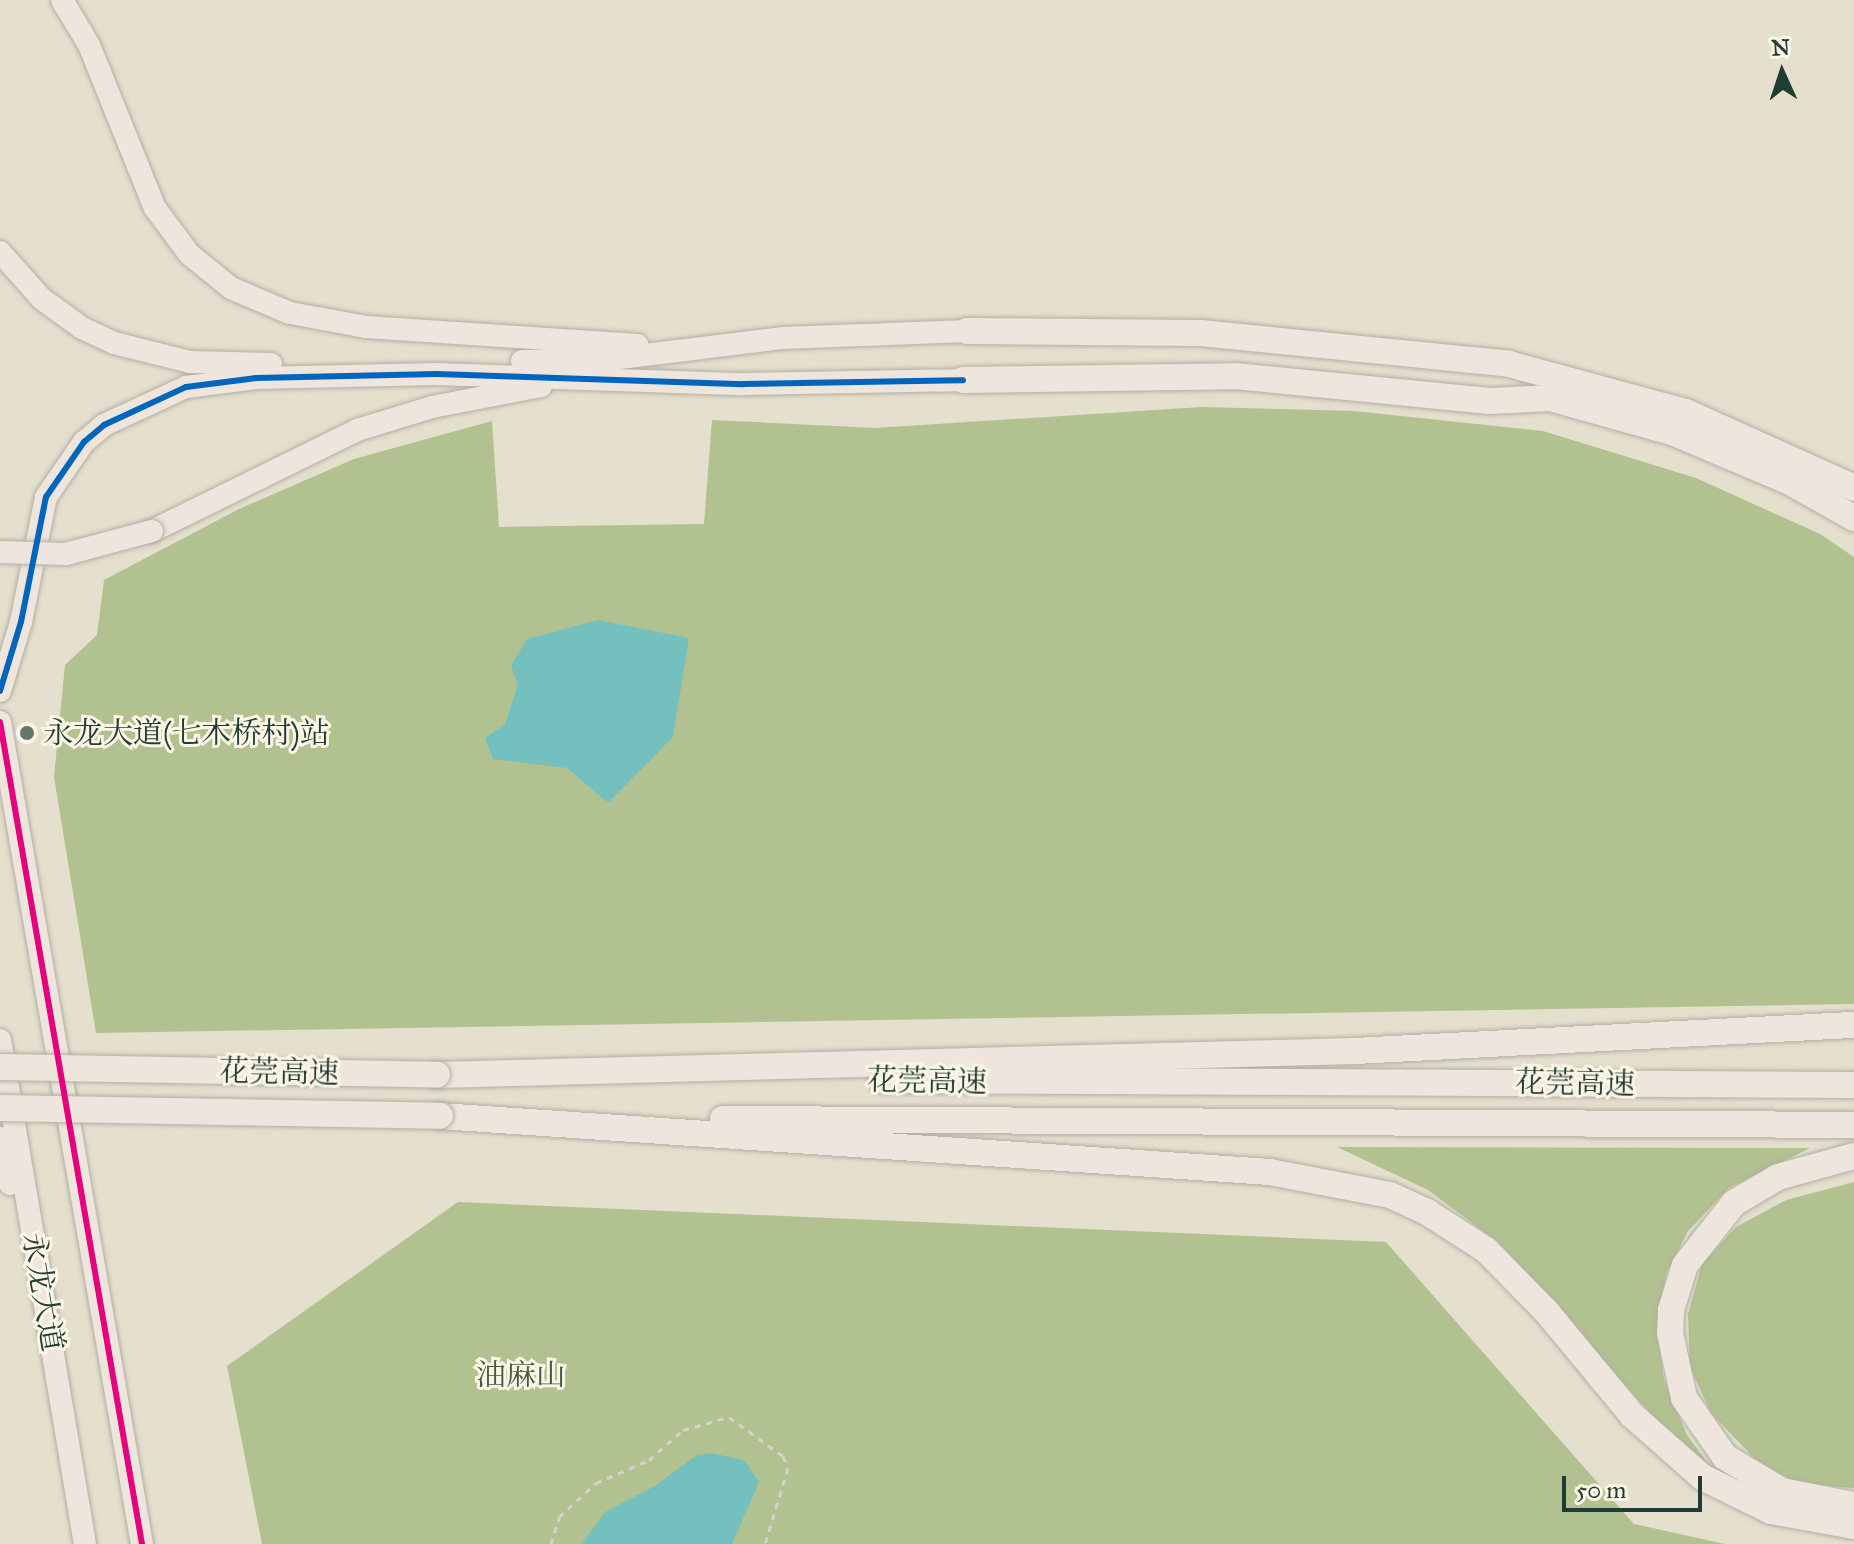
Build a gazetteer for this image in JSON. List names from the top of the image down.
{
  "streets": {
    "highway": ["花莞高速"],
    "main road": ["永龙大道"]
  },
  "parks": ["油麻山"],
  "places": ["永龙大道(七木桥村)站"],
  "scale_bar": "50 m",
  "north": "top"
}
